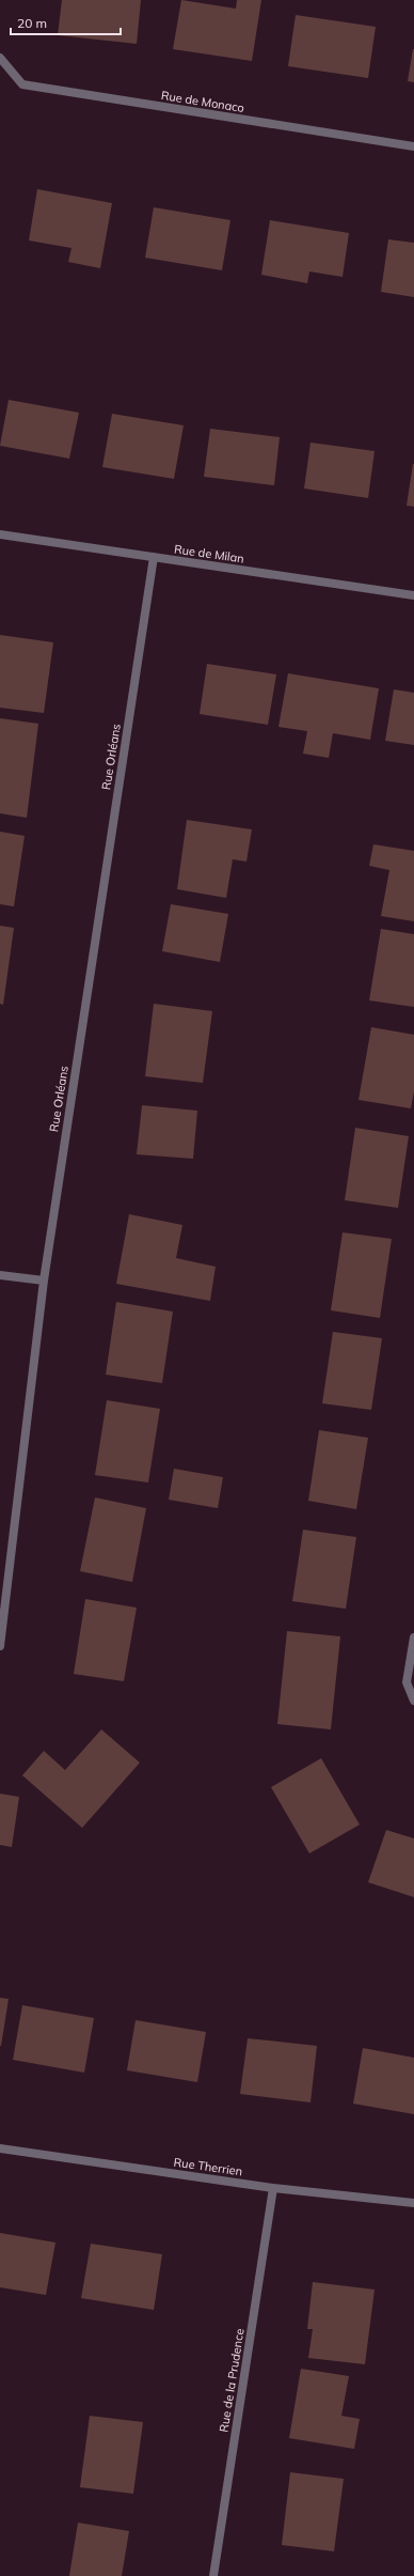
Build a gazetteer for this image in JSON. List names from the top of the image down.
{
  "streets": {
    "street": [
      "Rue de Monaco",
      "Rue de Milan",
      "Rue Orléans",
      "Rue Therrien",
      "Rue de la Prudence"
    ]
  },
  "crossings": [
    ["Rue de Milan", "Rue Orléans"],
    ["Rue Therrien", "Rue de la Prudence"]
  ],
  "scale_bar": "20 m"
}
